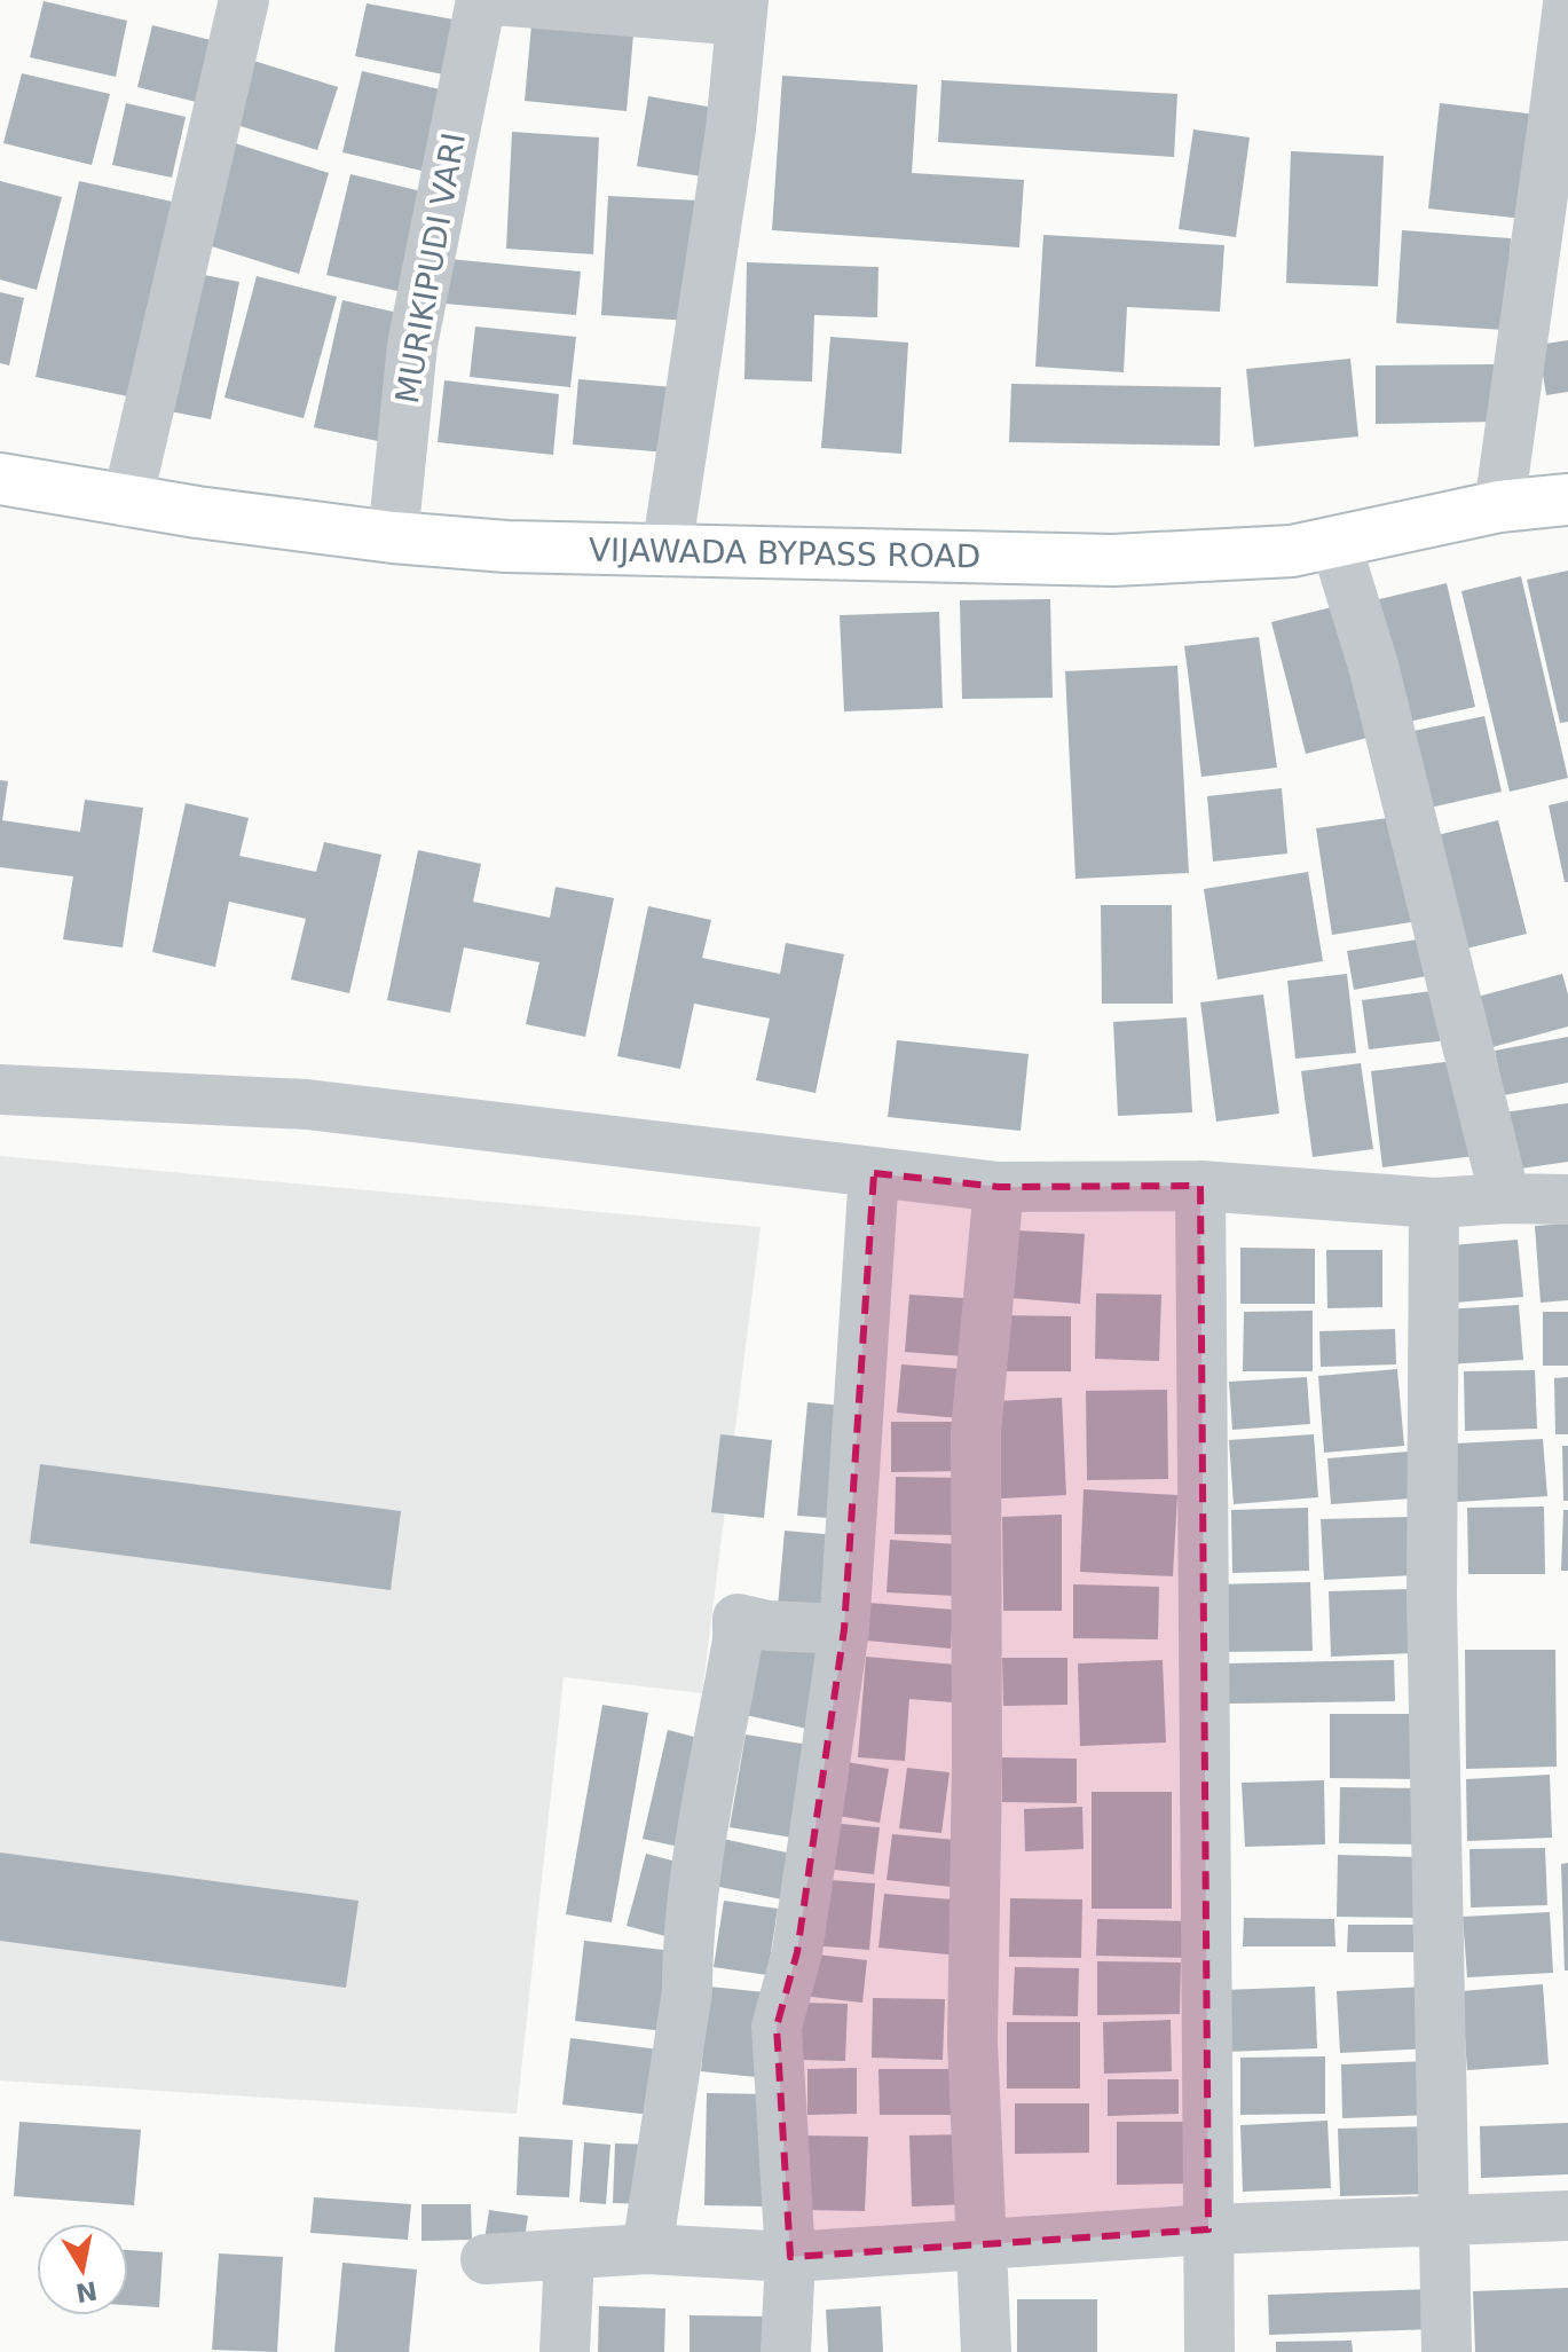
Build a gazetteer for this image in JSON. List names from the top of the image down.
{
  "streets": {
    "main road": ["VIJAWADA BYPASS ROAD"],
    "street": ["MURIKIPUDI VARI"]
  },
  "crossings": [
    ["MURIKIPUDI VARI", "VIJAWADA BYPASS ROAD"]
  ],
  "north": "bottom"
}
